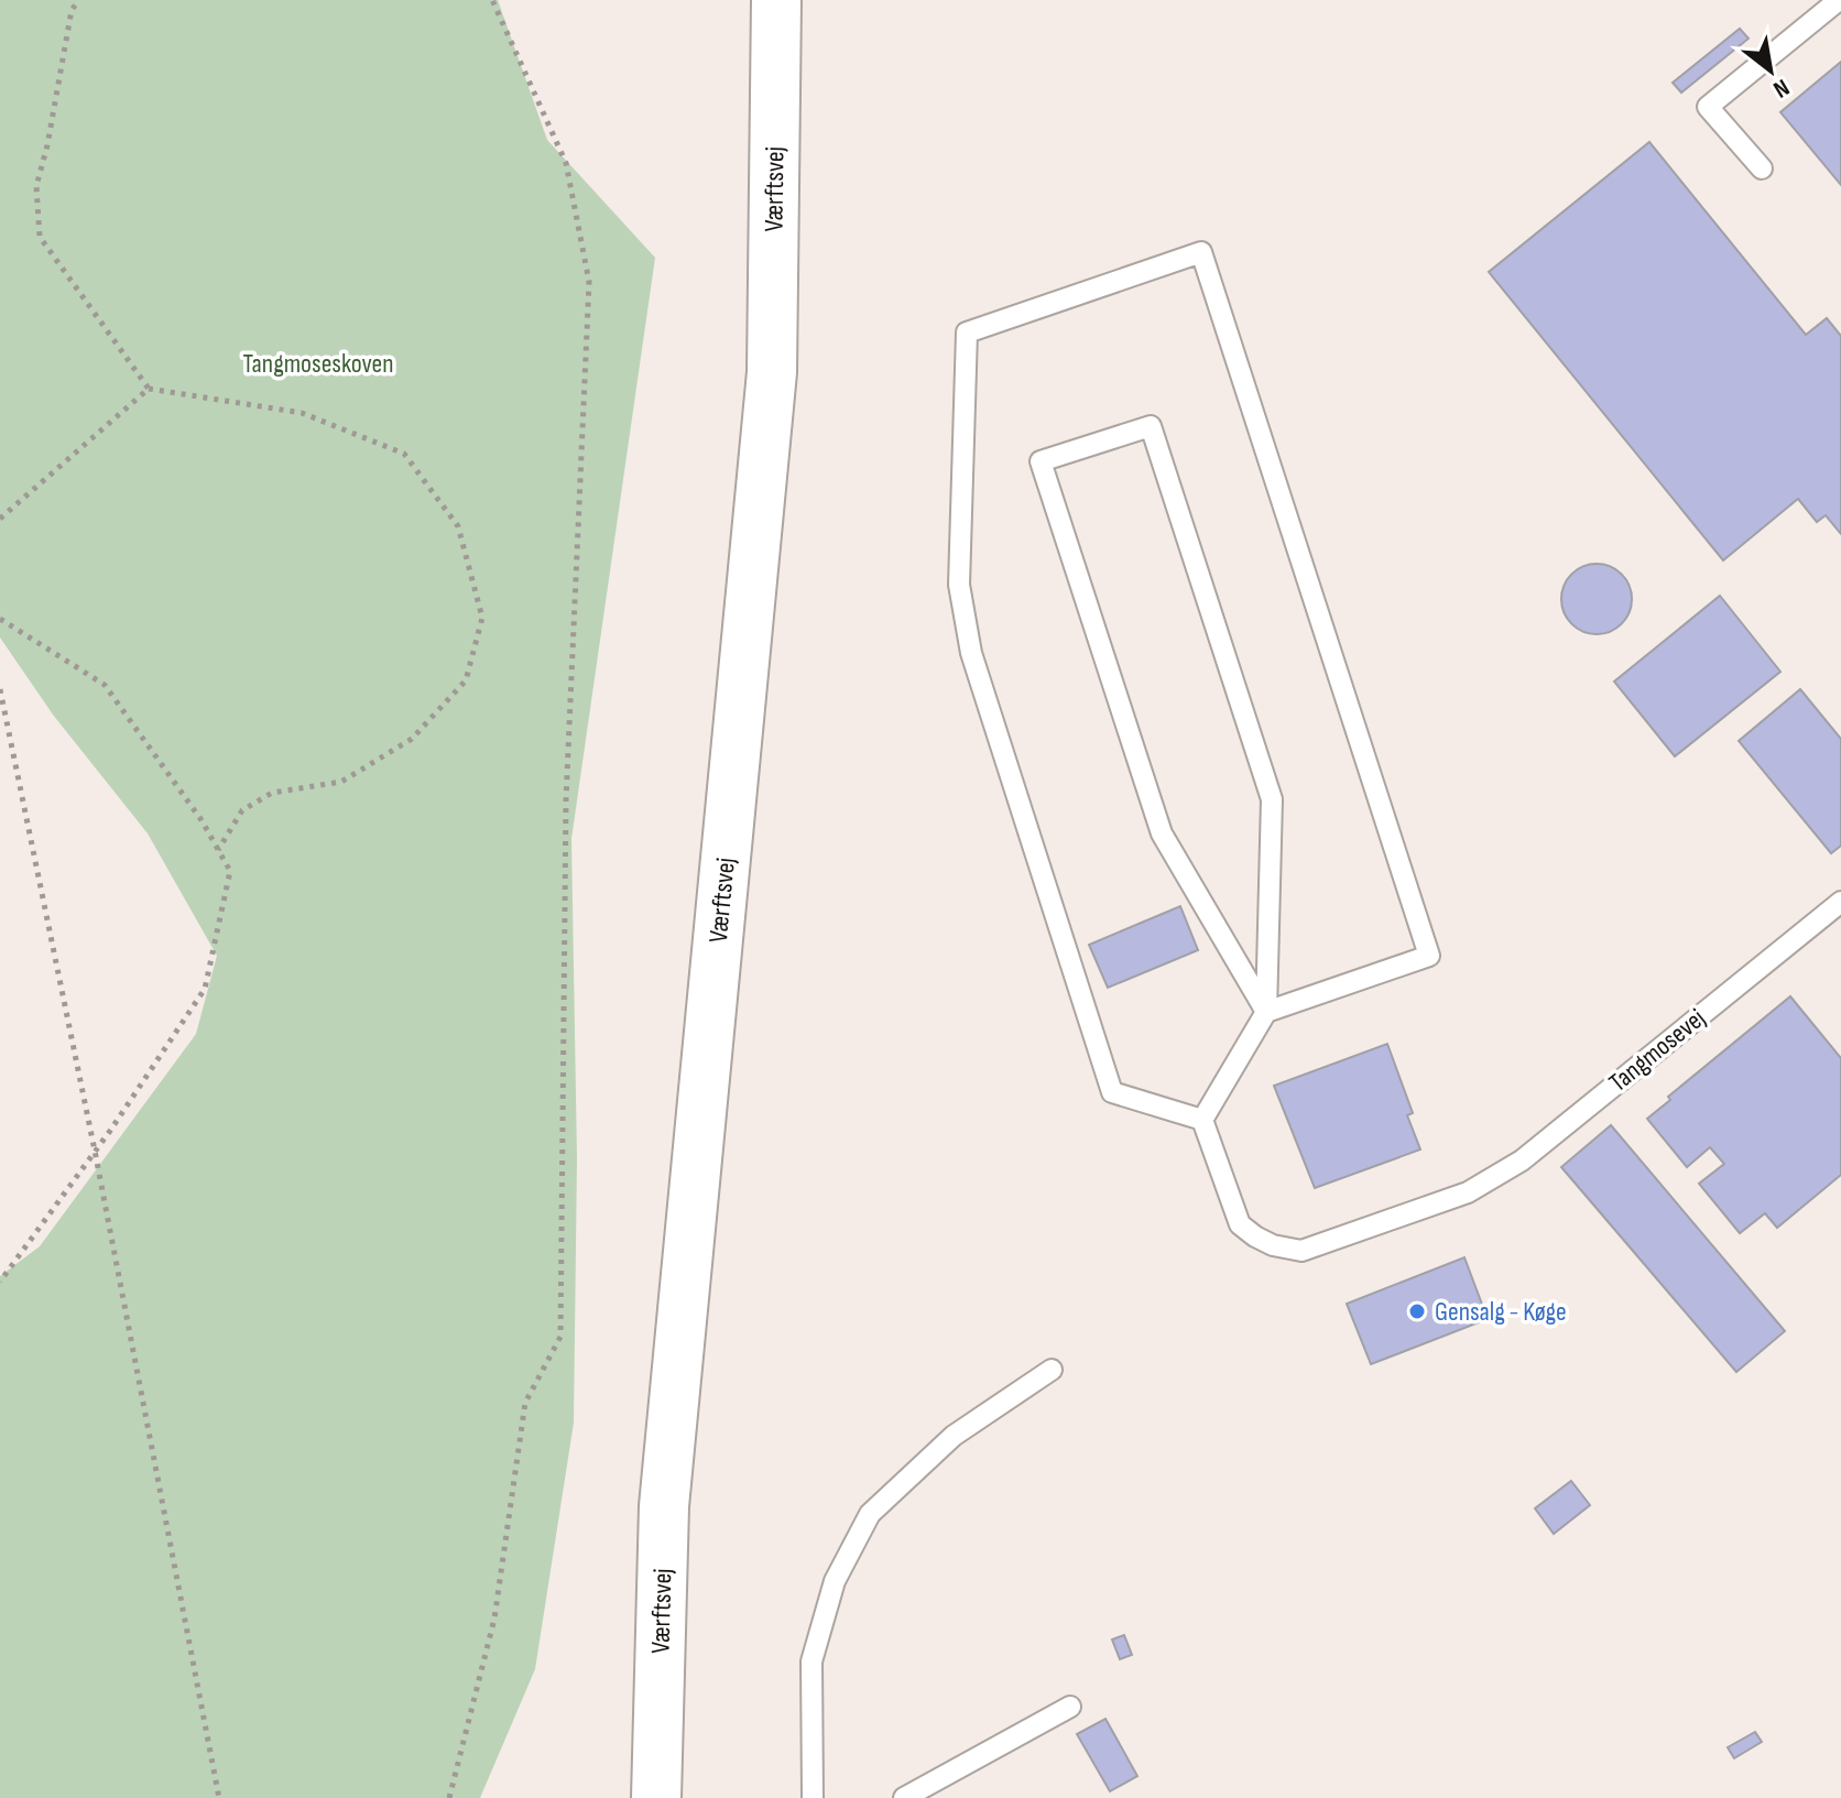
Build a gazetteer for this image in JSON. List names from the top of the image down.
{
  "streets": {
    "street": ["Værftsvej"],
    "lane": ["Tangmosevej"]
  },
  "parks": ["Tangmoseskoven"],
  "places": ["Gensalg - Køge"],
  "north": "bottom right"
}
